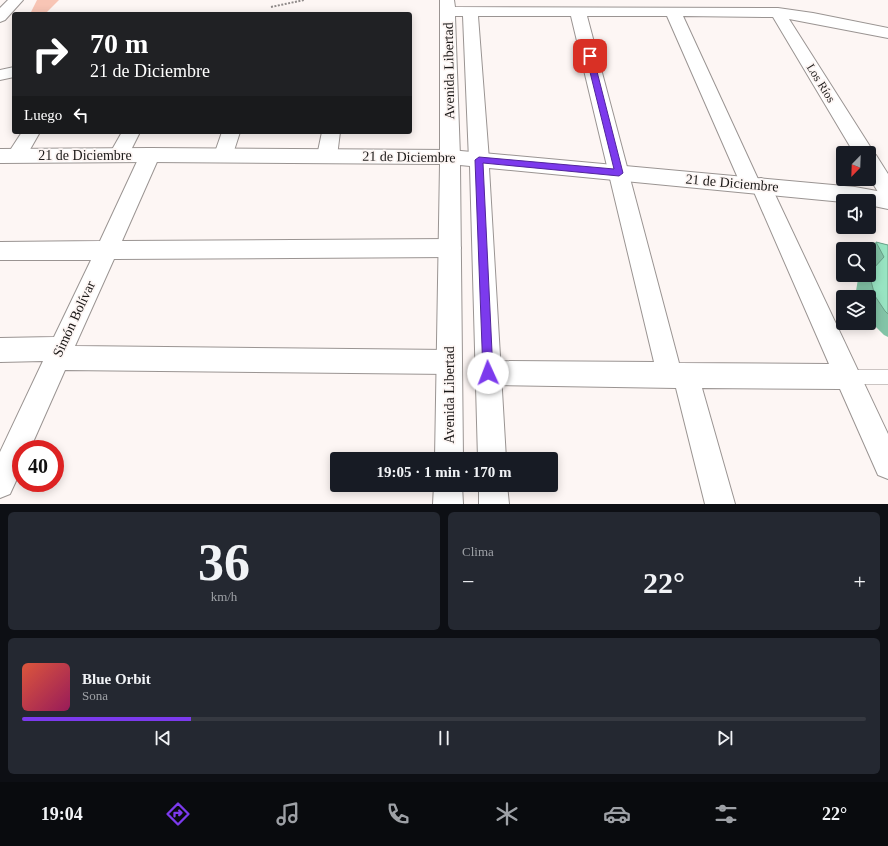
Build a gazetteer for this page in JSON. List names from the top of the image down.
{
  "streets": {
    "street": [
      "Avenida Libertad",
      "Los Ríos",
      "21 de Diciembre",
      "Simón Bolívar"
    ]
  },
  "crossings": [
    ["Avenida Libertad", "21 de Diciembre"],
    ["21 de Diciembre", "Simón Bolívar"]
  ],
  "north": "bottom left",
  "page": {
    "turn": ["70 m", "21 de Diciembre"],
    "then": "Luego",
    "limit": "40",
    "trip": "19:05 · 1 min · 170 m",
    "tile": [
      ["36", "km/h"],
      "Clima"
    ],
    "heat": ["−", "22°", "+"],
    "song": ["Blue Orbit", "Sona"],
    "tabs": ["19:04", "22°"]
  }
}
